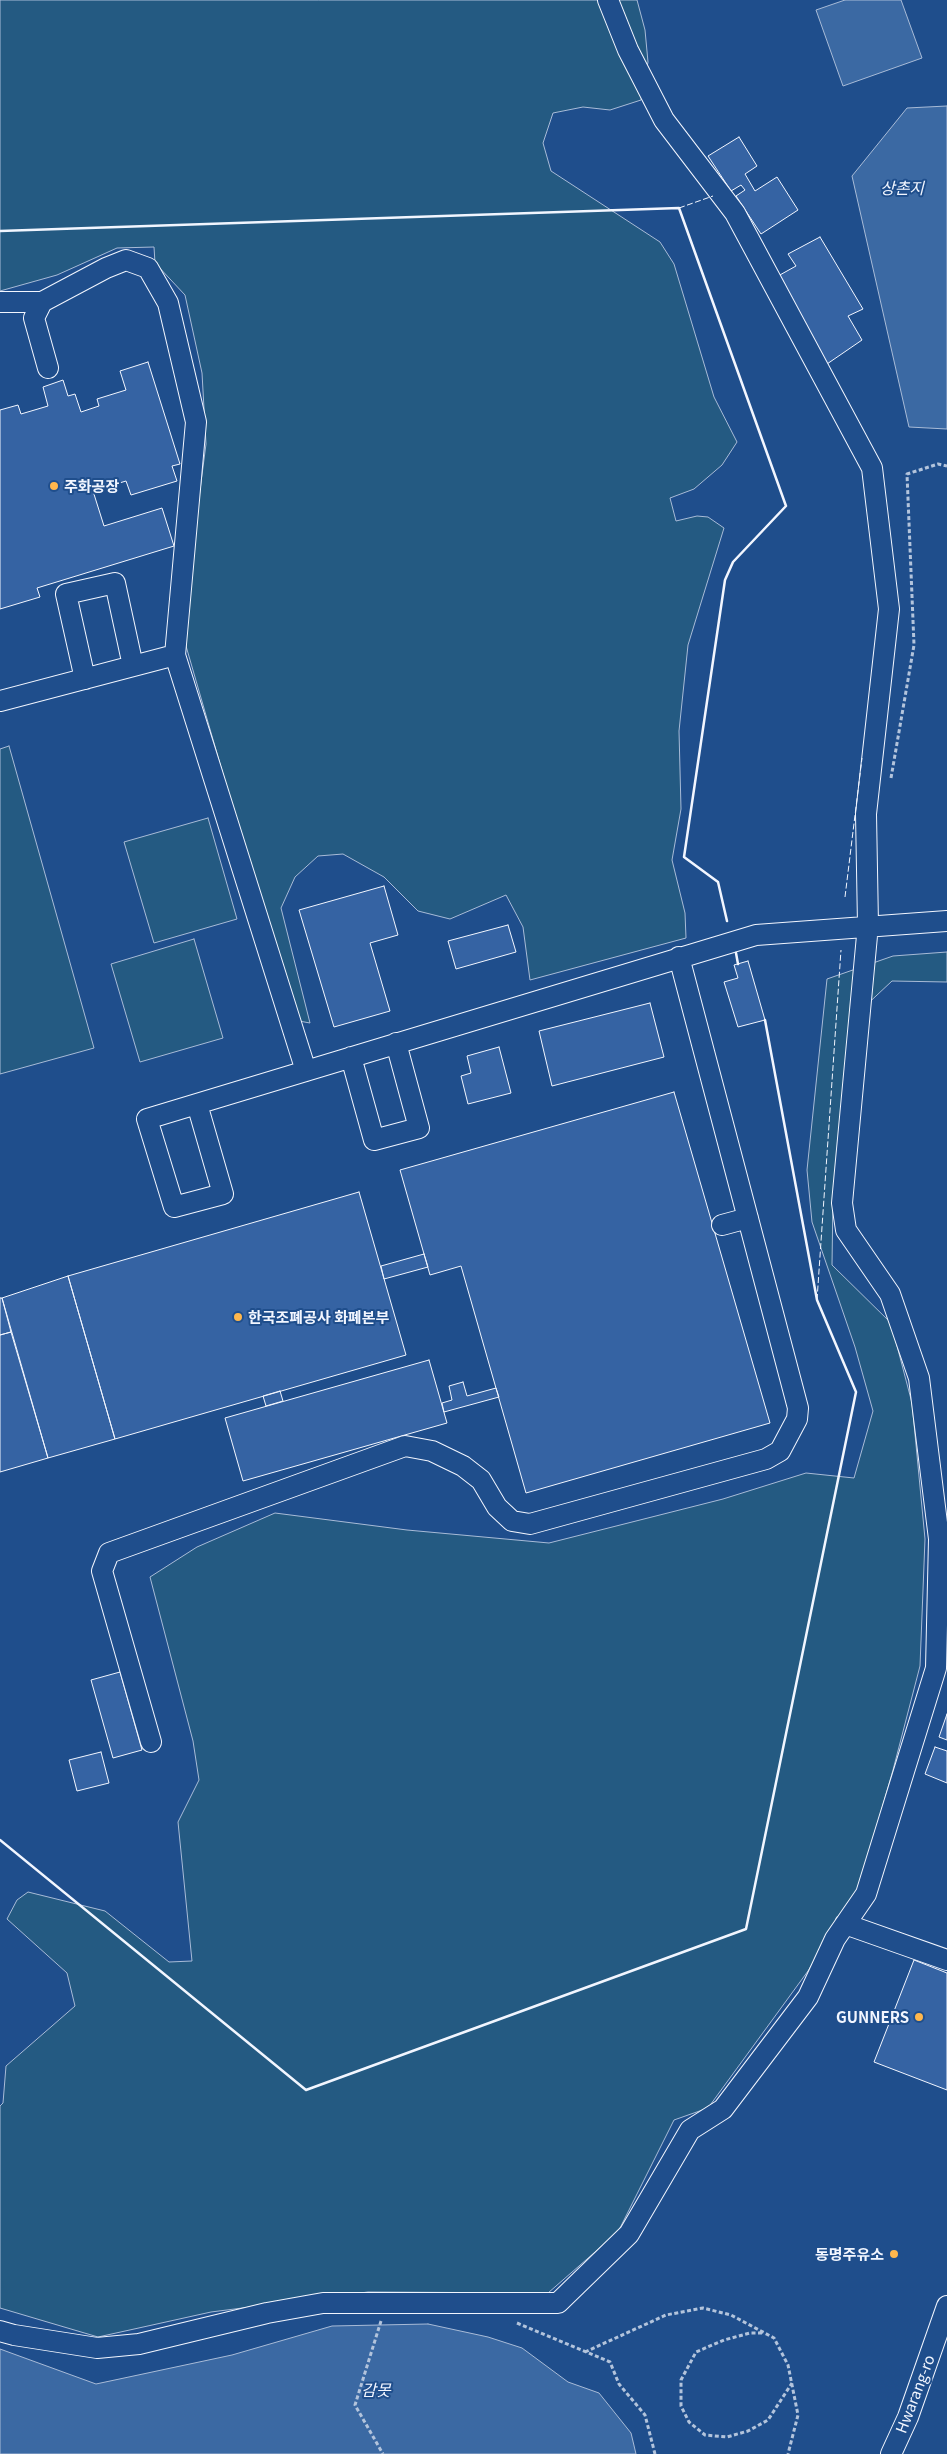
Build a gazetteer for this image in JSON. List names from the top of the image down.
{
  "streets": {
    "street": ["Hwarang-ro"]
  },
  "water": ["상촌지", "감못"],
  "places": [
    "주화공장",
    "한국조폐공사 화폐본부",
    "GUNNERS",
    "동명주유소"
  ]
}
